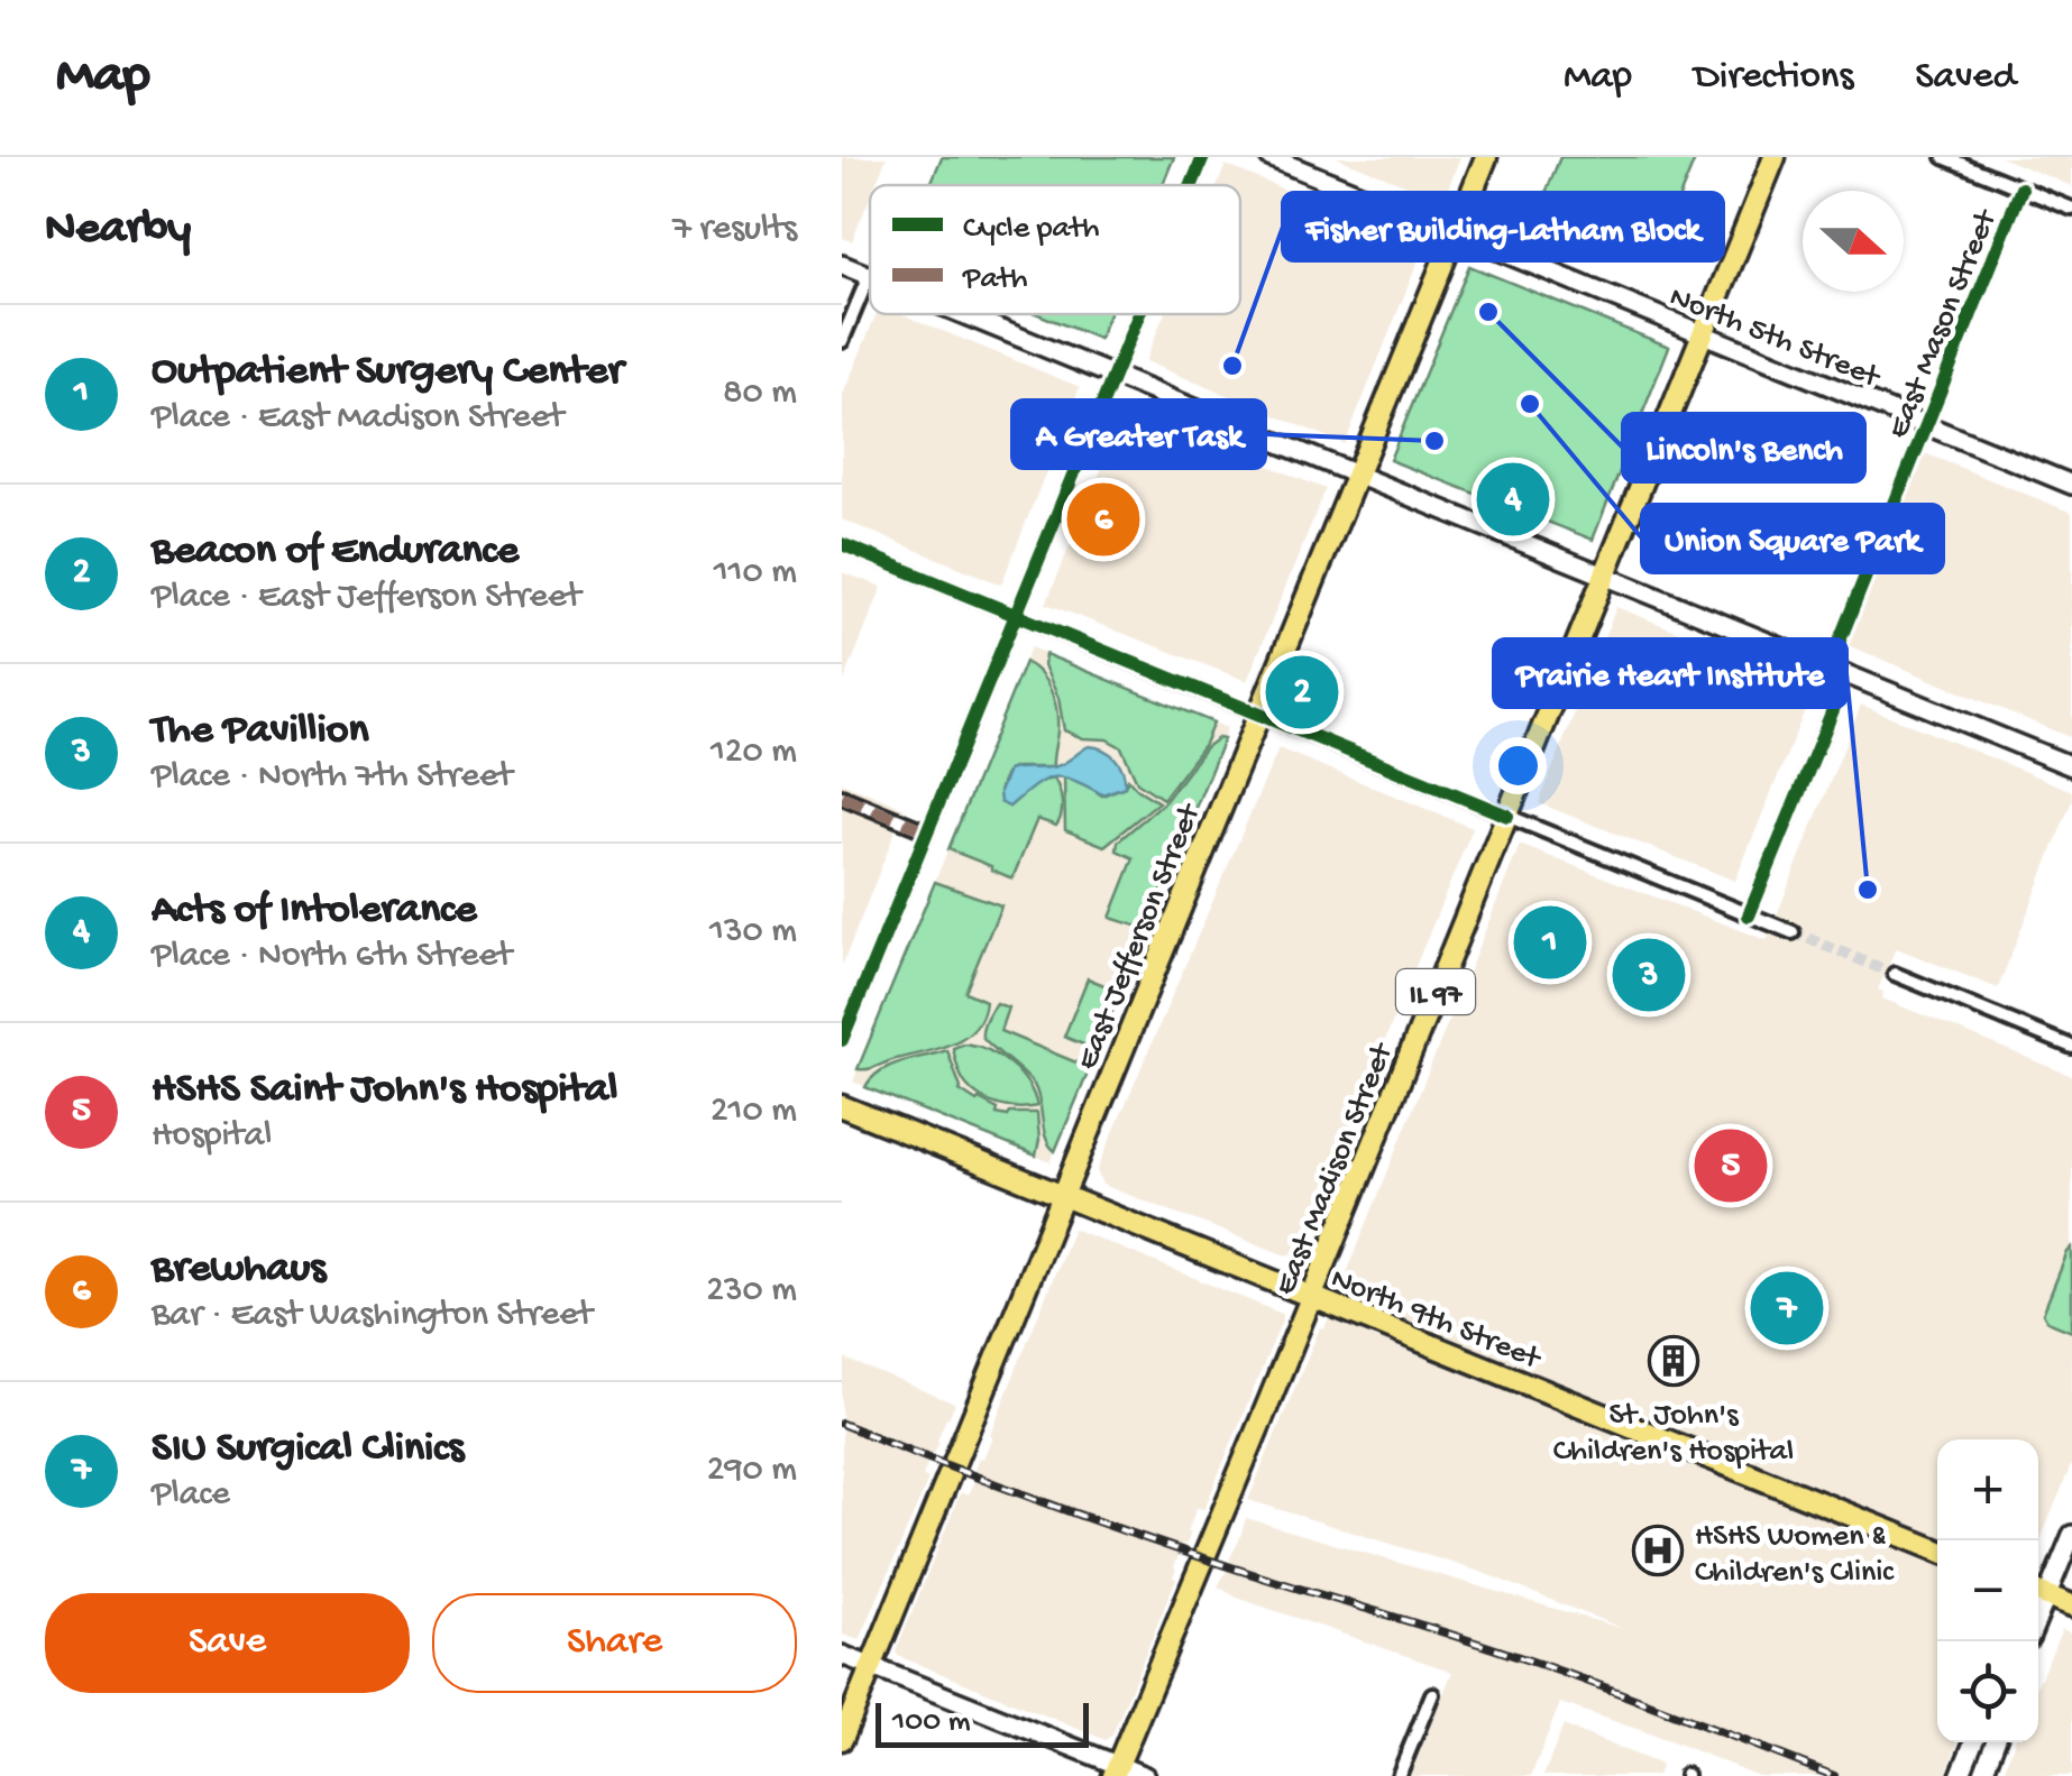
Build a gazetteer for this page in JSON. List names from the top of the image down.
{
  "streets": {
    "main road": [
      "North 5th Street",
      "East Jefferson Street",
      "IL 97",
      "East Madison Street",
      "North 9th Street"
    ],
    "street": ["East Mason Street"]
  },
  "crossings": [
    ["East Mason Street", "North 5th Street"],
    ["North 5th Street", "East Jefferson Street"],
    ["North 5th Street", "East Madison Street"],
    ["East Jefferson Street", "North 9th Street"],
    ["East Madison Street", "North 9th Street"]
  ],
  "places": {
    "other": [
      "Lincoln's Bench",
      "Fisher Building-Latham Block",
      "Union Square Park",
      "A Greater Task",
      "Prairie Heart Institute"
    ],
    "building": ["St. John's Children's Hospital"],
    "hospital": ["HSHS Women & Children's Clinic"]
  },
  "legend": ["Cycle path", "Path"],
  "scale_bar": "100 m",
  "north": "right",
  "page": {
    "header": "Map",
    "nav": ["Map", "Directions", "Saved"],
    "heading": ["Nearby", "7 results"],
    "list": [
      {
        "mark": "1",
        "name": "Outpatient Surgery Center",
        "note": "Place · East Madison Street",
        "value": "80 m"
      },
      {
        "mark": "2",
        "name": "Beacon of Endurance",
        "note": "Place · East Jefferson Street",
        "value": "110 m"
      },
      {
        "mark": "3",
        "name": "The Pavillion",
        "note": "Place · North 7th Street",
        "value": "120 m"
      },
      {
        "mark": "4",
        "name": "Acts of Intolerance",
        "note": "Place · North 6th Street",
        "value": "130 m"
      },
      {
        "mark": "5",
        "name": "HSHS Saint John's Hospital",
        "note": "Hospital",
        "value": "210 m"
      },
      {
        "mark": "6",
        "name": "Brewhaus",
        "note": "Bar · East Washington Street",
        "value": "230 m"
      },
      {
        "mark": "7",
        "name": "SIU Surgical Clinics",
        "note": "Place",
        "value": "290 m"
      }
    ],
    "pins": [
      "4",
      "6",
      "2",
      "1",
      "3",
      "5",
      "7"
    ],
    "map_buttons": ["+", "−"],
    "buttons": ["Save", "Share"],
    "scale": "100 m"
  }
}
